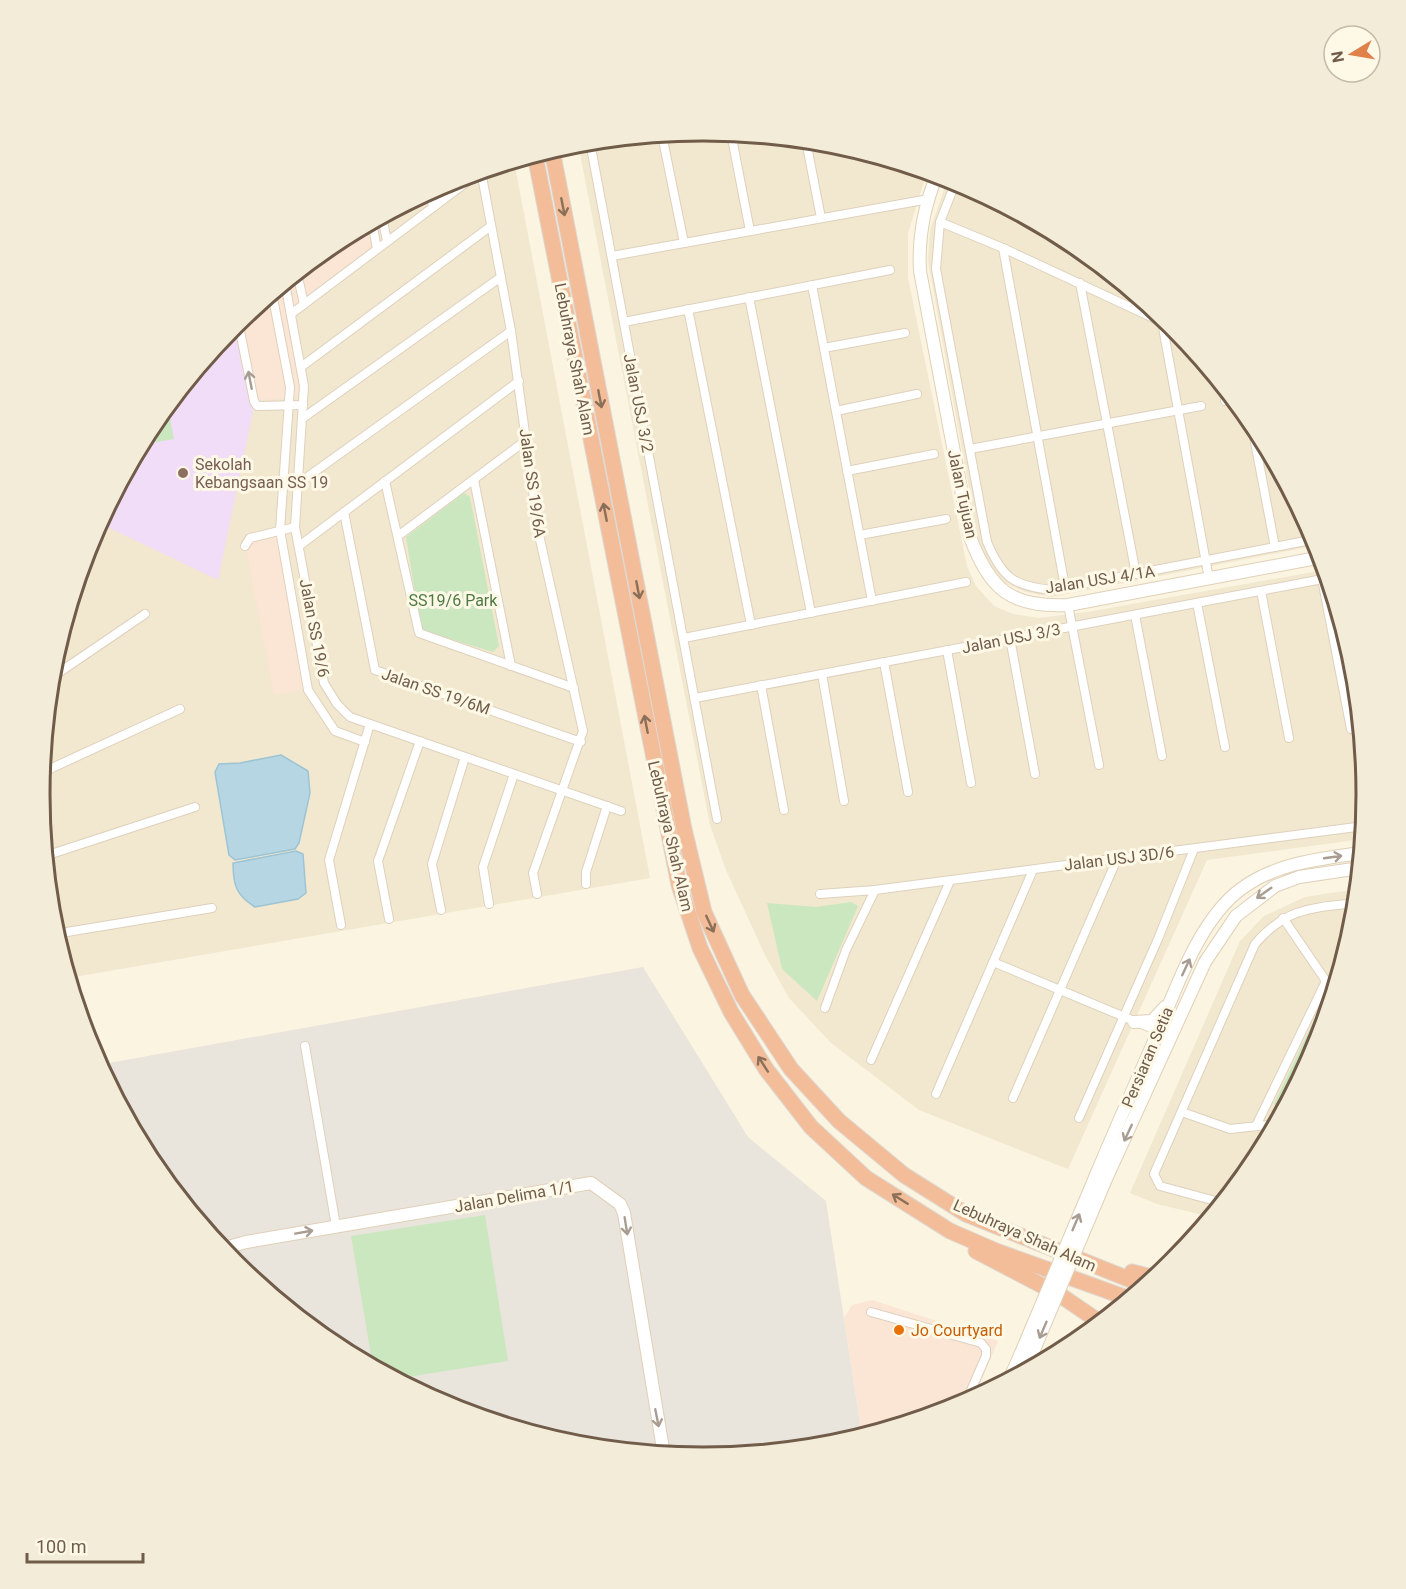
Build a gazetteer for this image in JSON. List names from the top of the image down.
{
  "streets": {
    "highway": ["Lebuhraya Shah Alam"],
    "street": [
      "Jalan USJ 3/2",
      "Jalan SS 19/6A",
      "Jalan Tujuan",
      "Jalan USJ 4/1A",
      "Jalan SS 19/6",
      "Jalan USJ 3/3",
      "Jalan SS 19/6M",
      "Jalan USJ 3D/6",
      "Persiaran Setia",
      "Jalan Delima 1/1"
    ]
  },
  "crossings": [
    ["Jalan USJ 3/2", "Jalan USJ 3/3"],
    ["Jalan SS 19/6A", "Jalan SS 19/6"],
    ["Jalan SS 19/6A", "Jalan SS 19/6M"]
  ],
  "parks": ["SS19/6 Park"],
  "places": ["Sekolah Kebangsaan SS 19", "Jo Courtyard"],
  "scale_bar": "100 m",
  "north": "left"
}
